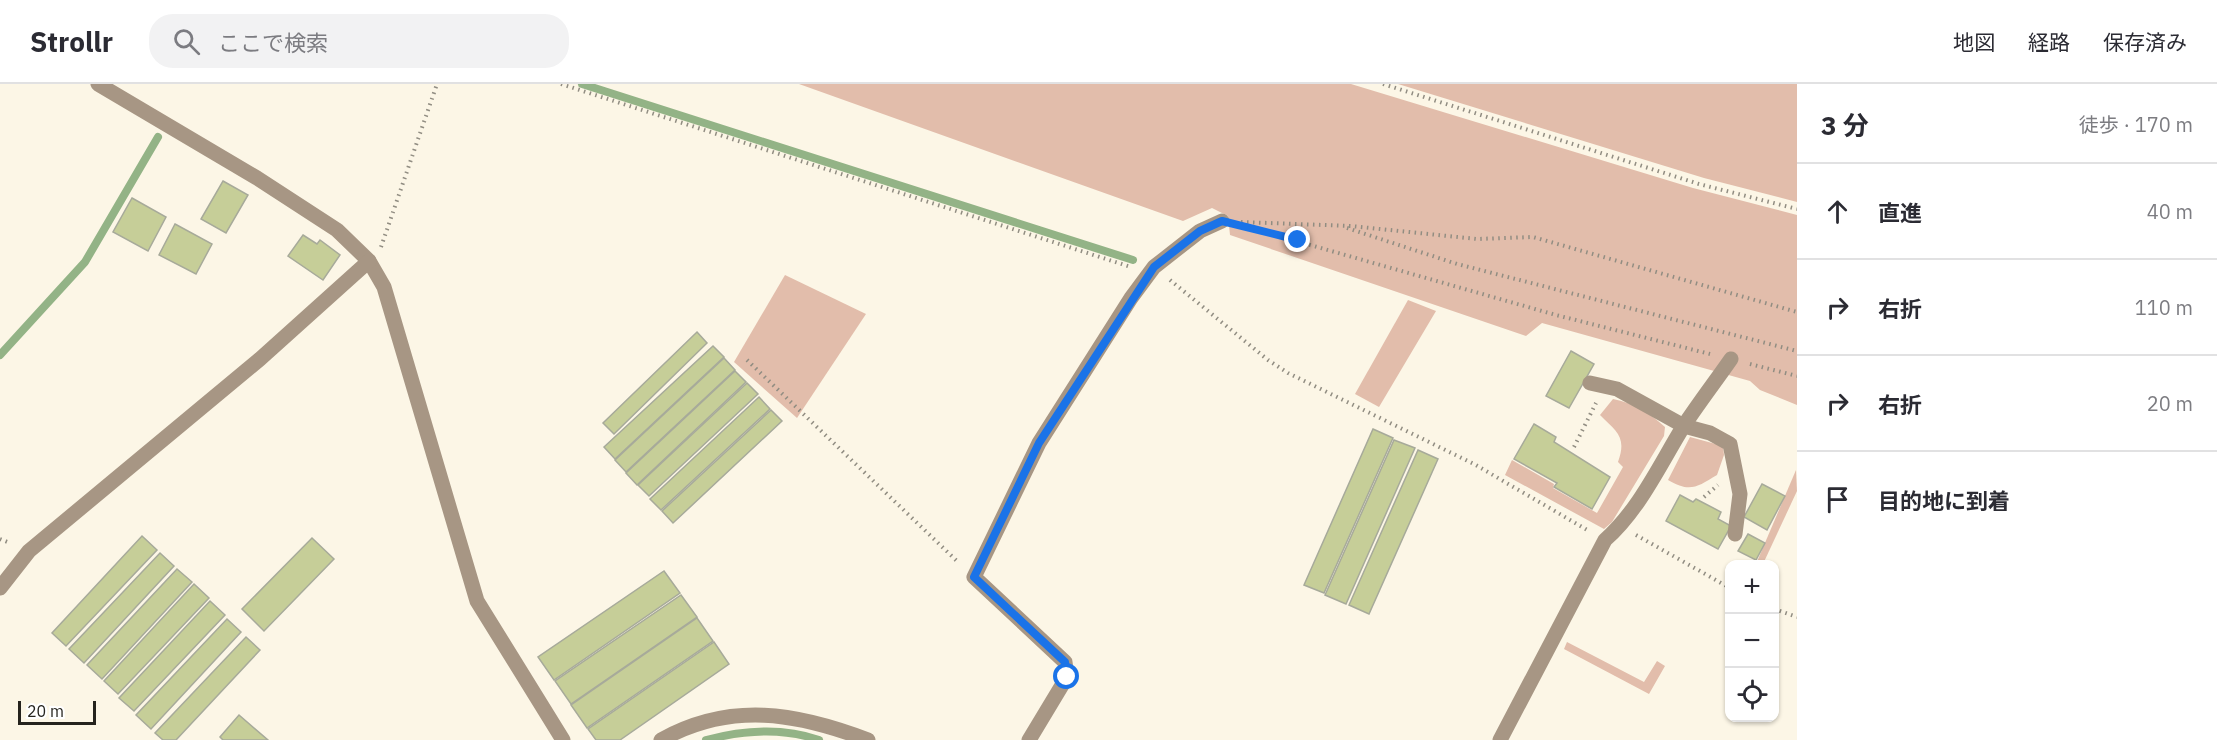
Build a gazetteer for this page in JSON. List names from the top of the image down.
{
  "scale_bar": "20 m",
  "page": {
    "header": "Strollr",
    "search": "ここで検索",
    "nav": ["地図", "経路", "保存済み"],
    "heading": ["3 分", "徒歩 · 170 m"],
    "list": [
      ["直進", "40 m"],
      ["右折", "110 m"],
      ["右折", "20 m"],
      "目的地に到着"
    ],
    "map_buttons": ["+", "−"],
    "scale": "20 m"
  }
}
